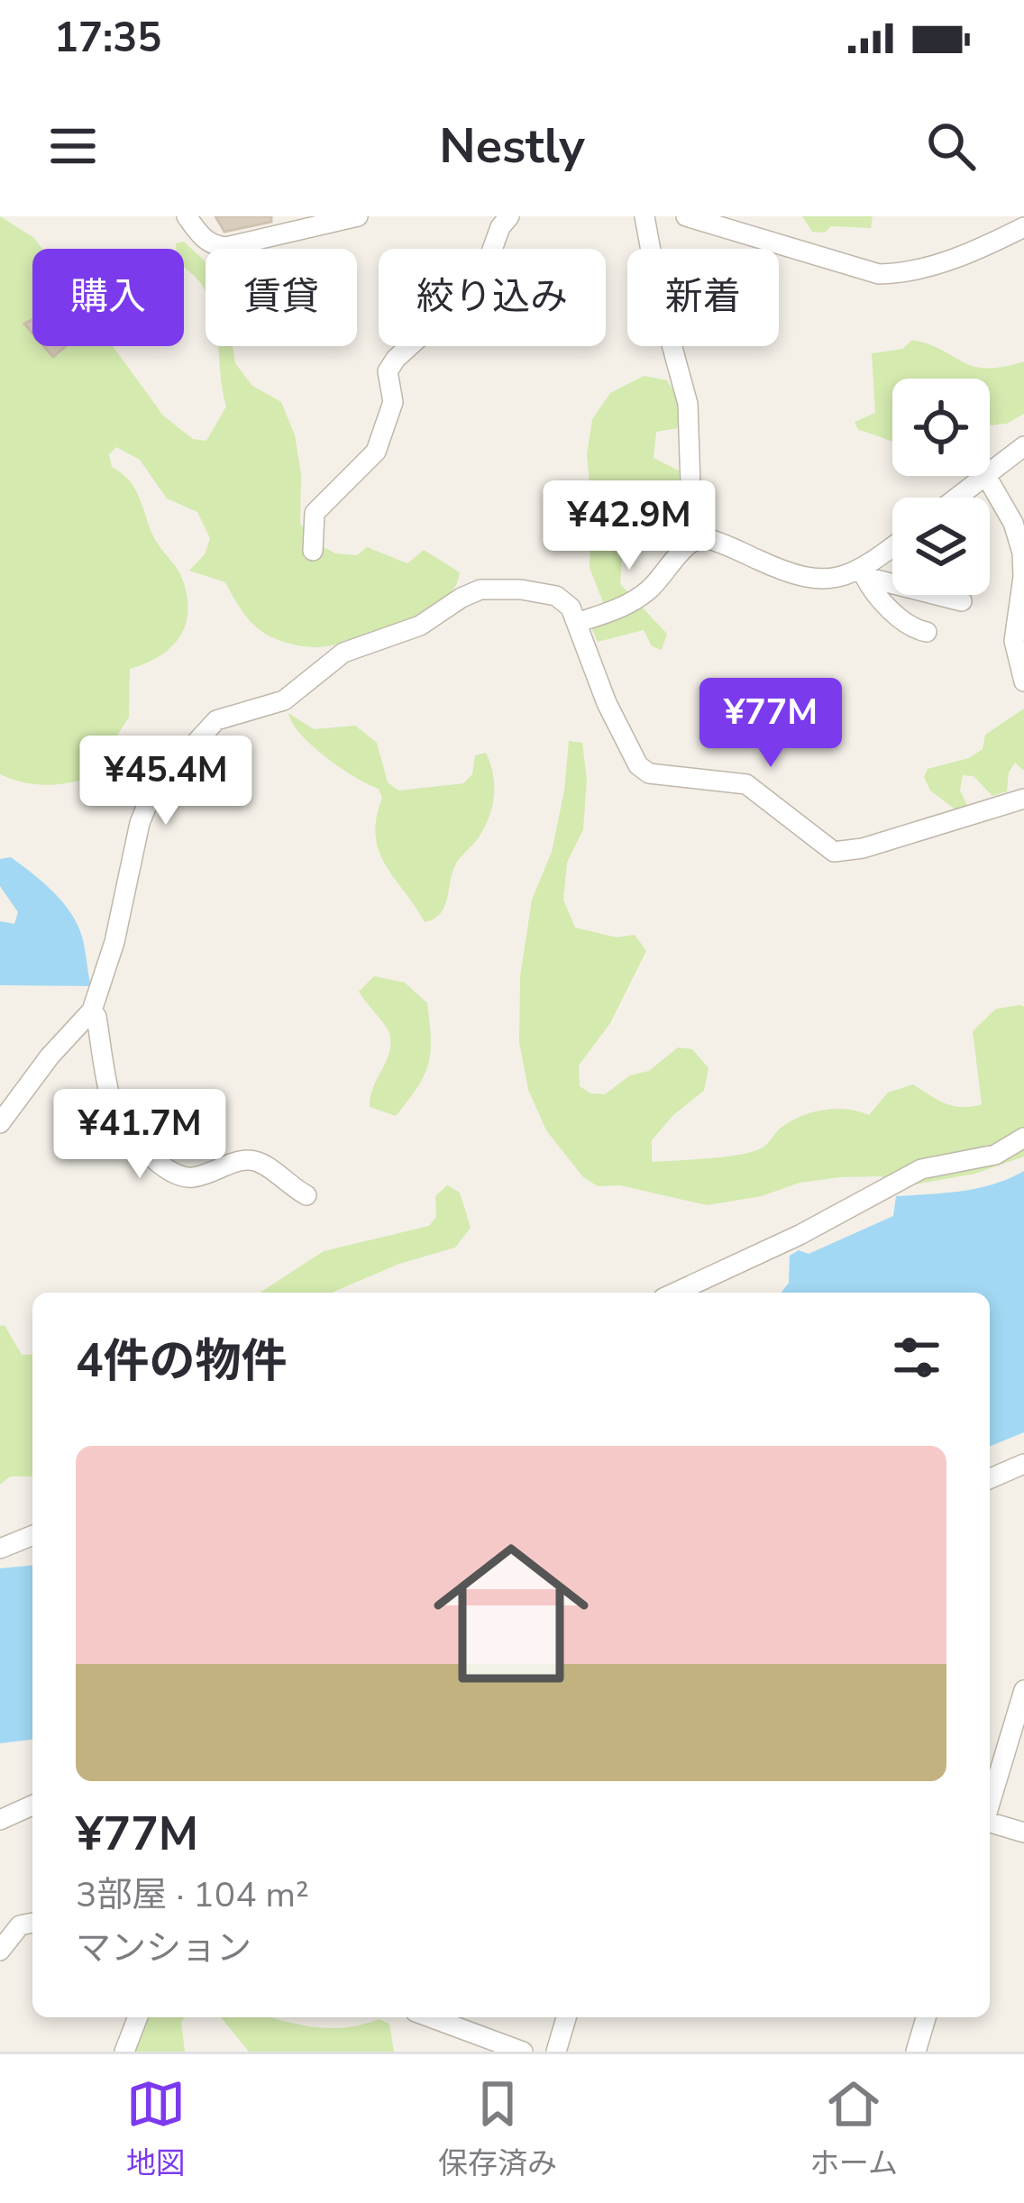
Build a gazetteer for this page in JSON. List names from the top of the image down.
{
  "page": {
    "status": "17:35",
    "header": "Nestly",
    "chip": [
      "購入",
      "賃貸",
      "絞り込み",
      "新着"
    ],
    "price": [
      "¥42.9M",
      "¥77M",
      "¥45.4M",
      "¥41.7M"
    ],
    "heading": "4件の物件",
    "list": [
      {
        "name": "¥77M",
        "note": "3部屋 · 104 m² · マンション"
      }
    ],
    "tabs": ["地図", "保存済み", "ホーム"]
  }
}
